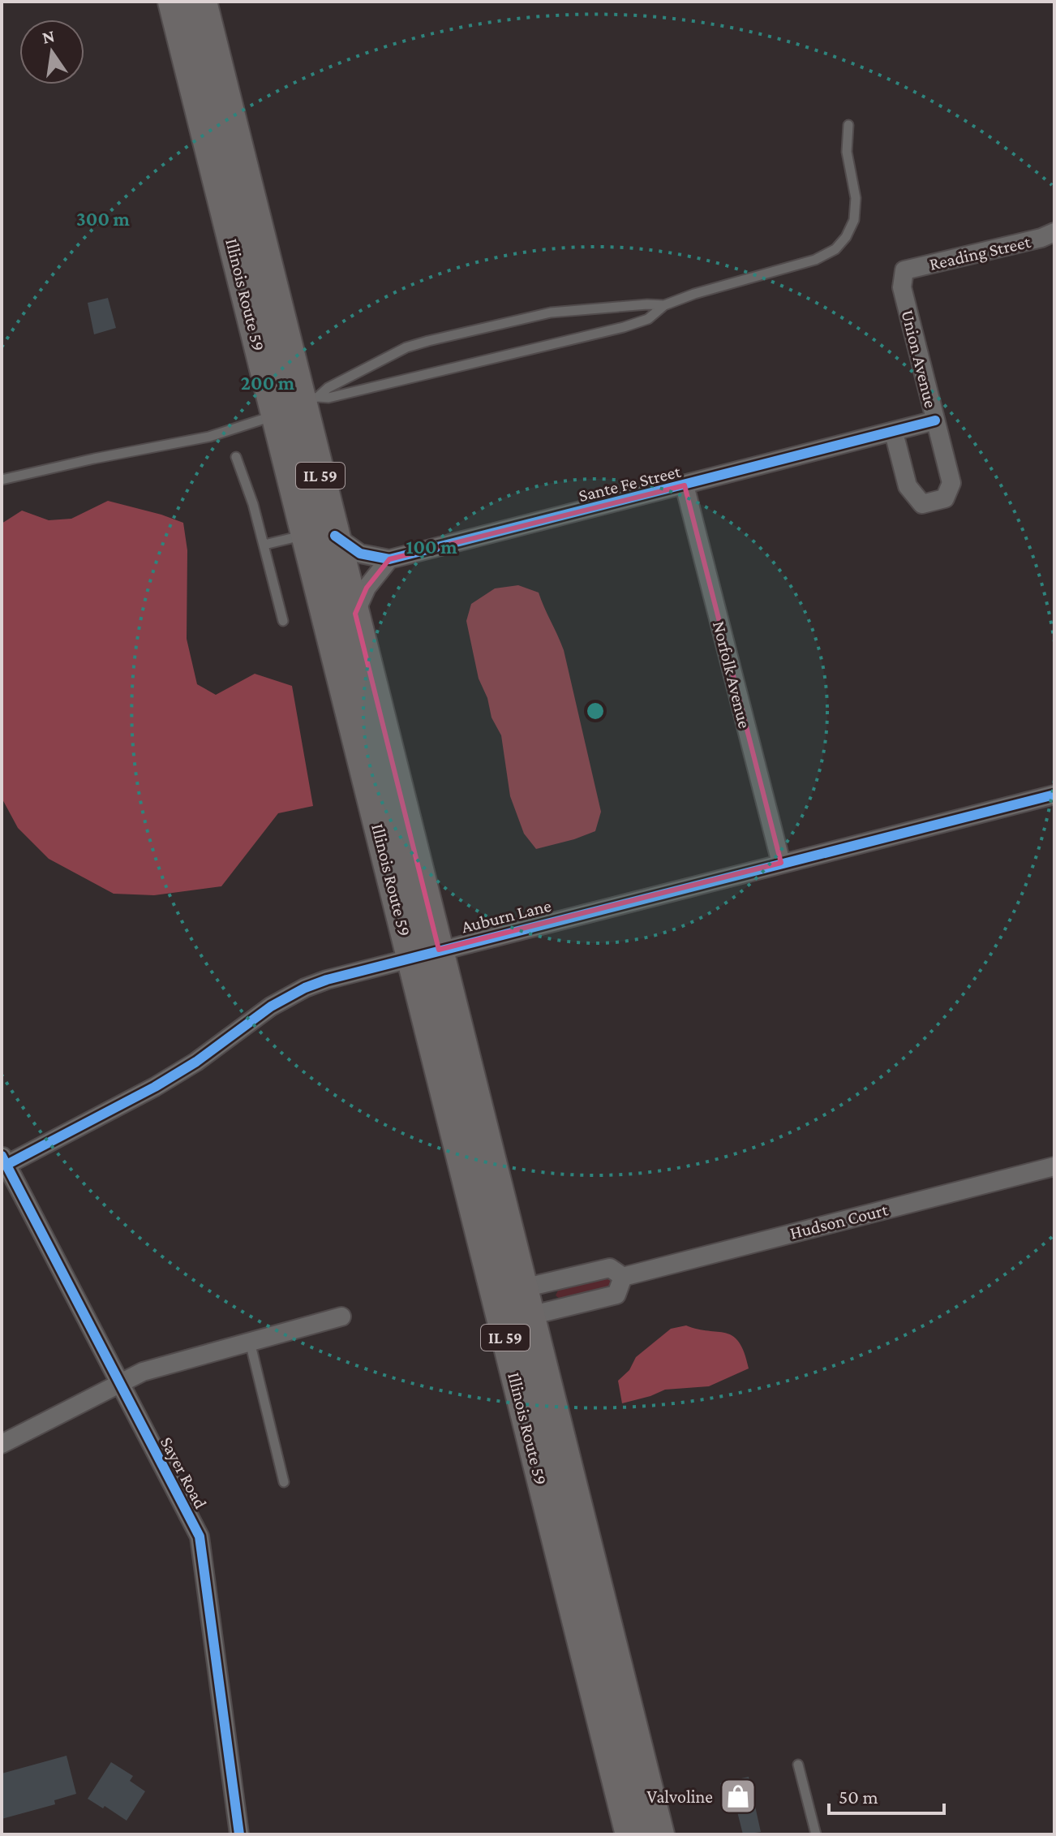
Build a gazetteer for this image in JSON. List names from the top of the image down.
{
  "streets": {
    "main road": ["Illinois Route 59", "IL 59"],
    "street": [
      "Reading Street",
      "Union Avenue",
      "Sante Fe Street",
      "Norfolk Avenue",
      "Auburn Lane",
      "Hudson Court",
      "Sayer Road"
    ]
  },
  "crossings": [
    ["Reading Street", "Union Avenue"],
    ["Illinois Route 59", "Sante Fe Street"],
    ["Illinois Route 59", "Auburn Lane"],
    ["Illinois Route 59", "Hudson Court"],
    ["Union Avenue", "Sante Fe Street"],
    ["Sante Fe Street", "Norfolk Avenue"],
    ["Norfolk Avenue", "Auburn Lane"],
    ["Auburn Lane", "Sayer Road"]
  ],
  "places": {
    "shop": ["Valvoline"]
  },
  "scale_bar": "50 m",
  "north": "top",
  "rings": ["300 m", "200 m", "100 m"]
}
